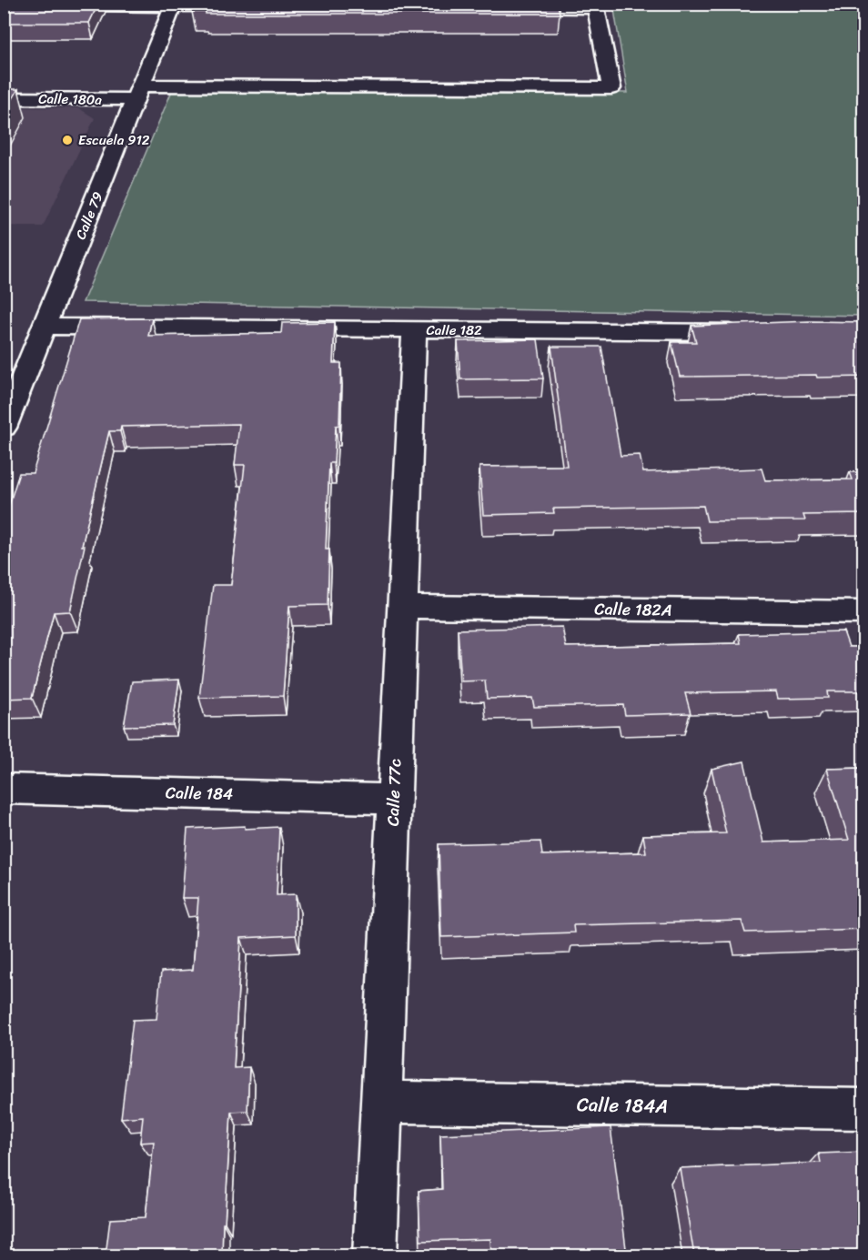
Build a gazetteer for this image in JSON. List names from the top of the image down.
{
  "streets": {
    "street": [
      "Calle 180a",
      "Calle 79",
      "Calle 182",
      "Calle 182A",
      "Calle 77c",
      "Calle 184",
      "Calle 184A"
    ]
  },
  "crossings": [
    ["Calle 180a", "Calle 79"],
    ["Calle 79", "Calle 182"],
    ["Calle 182", "Calle 77c"],
    ["Calle 182A", "Calle 77c"],
    ["Calle 77c", "Calle 184"],
    ["Calle 77c", "Calle 184A"]
  ],
  "places": ["Escuela 912"]
}
